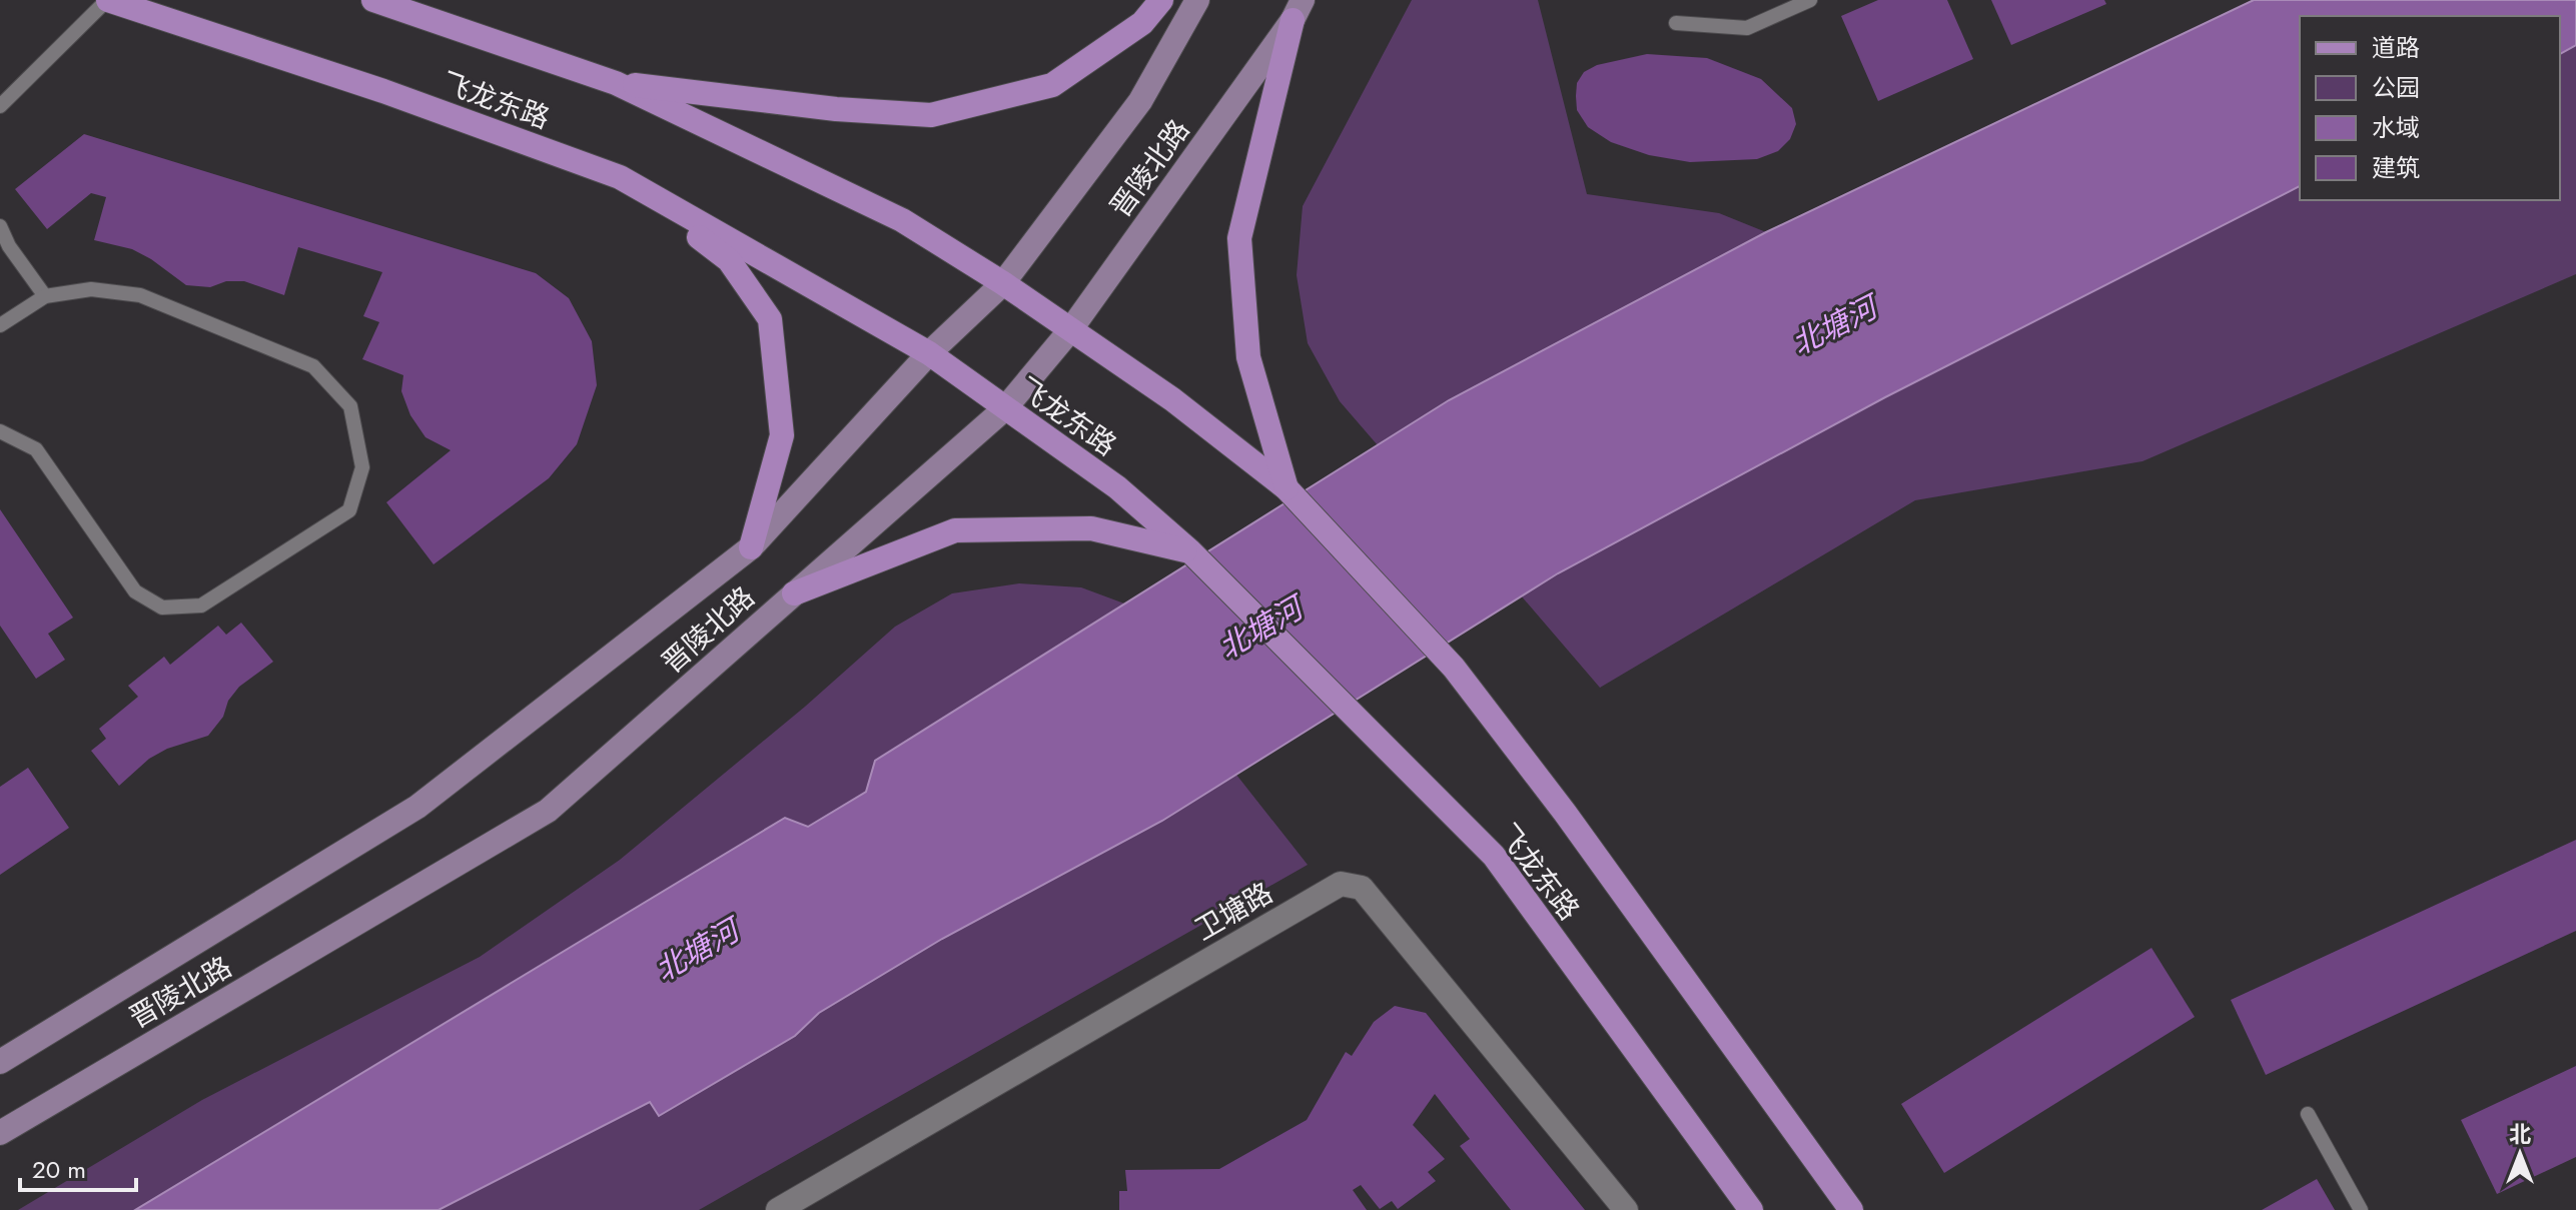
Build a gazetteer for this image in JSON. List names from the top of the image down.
{
  "streets": {
    "main road": ["飞龙东路", "晋陵北路"],
    "street": ["卫塘路"]
  },
  "crossings": [
    ["飞龙东路", "晋陵北路"]
  ],
  "water": ["北塘河"],
  "legend": [
    "道路",
    "公园",
    "水域",
    "建筑"
  ],
  "scale_bar": "20 m",
  "north": "top"
}
